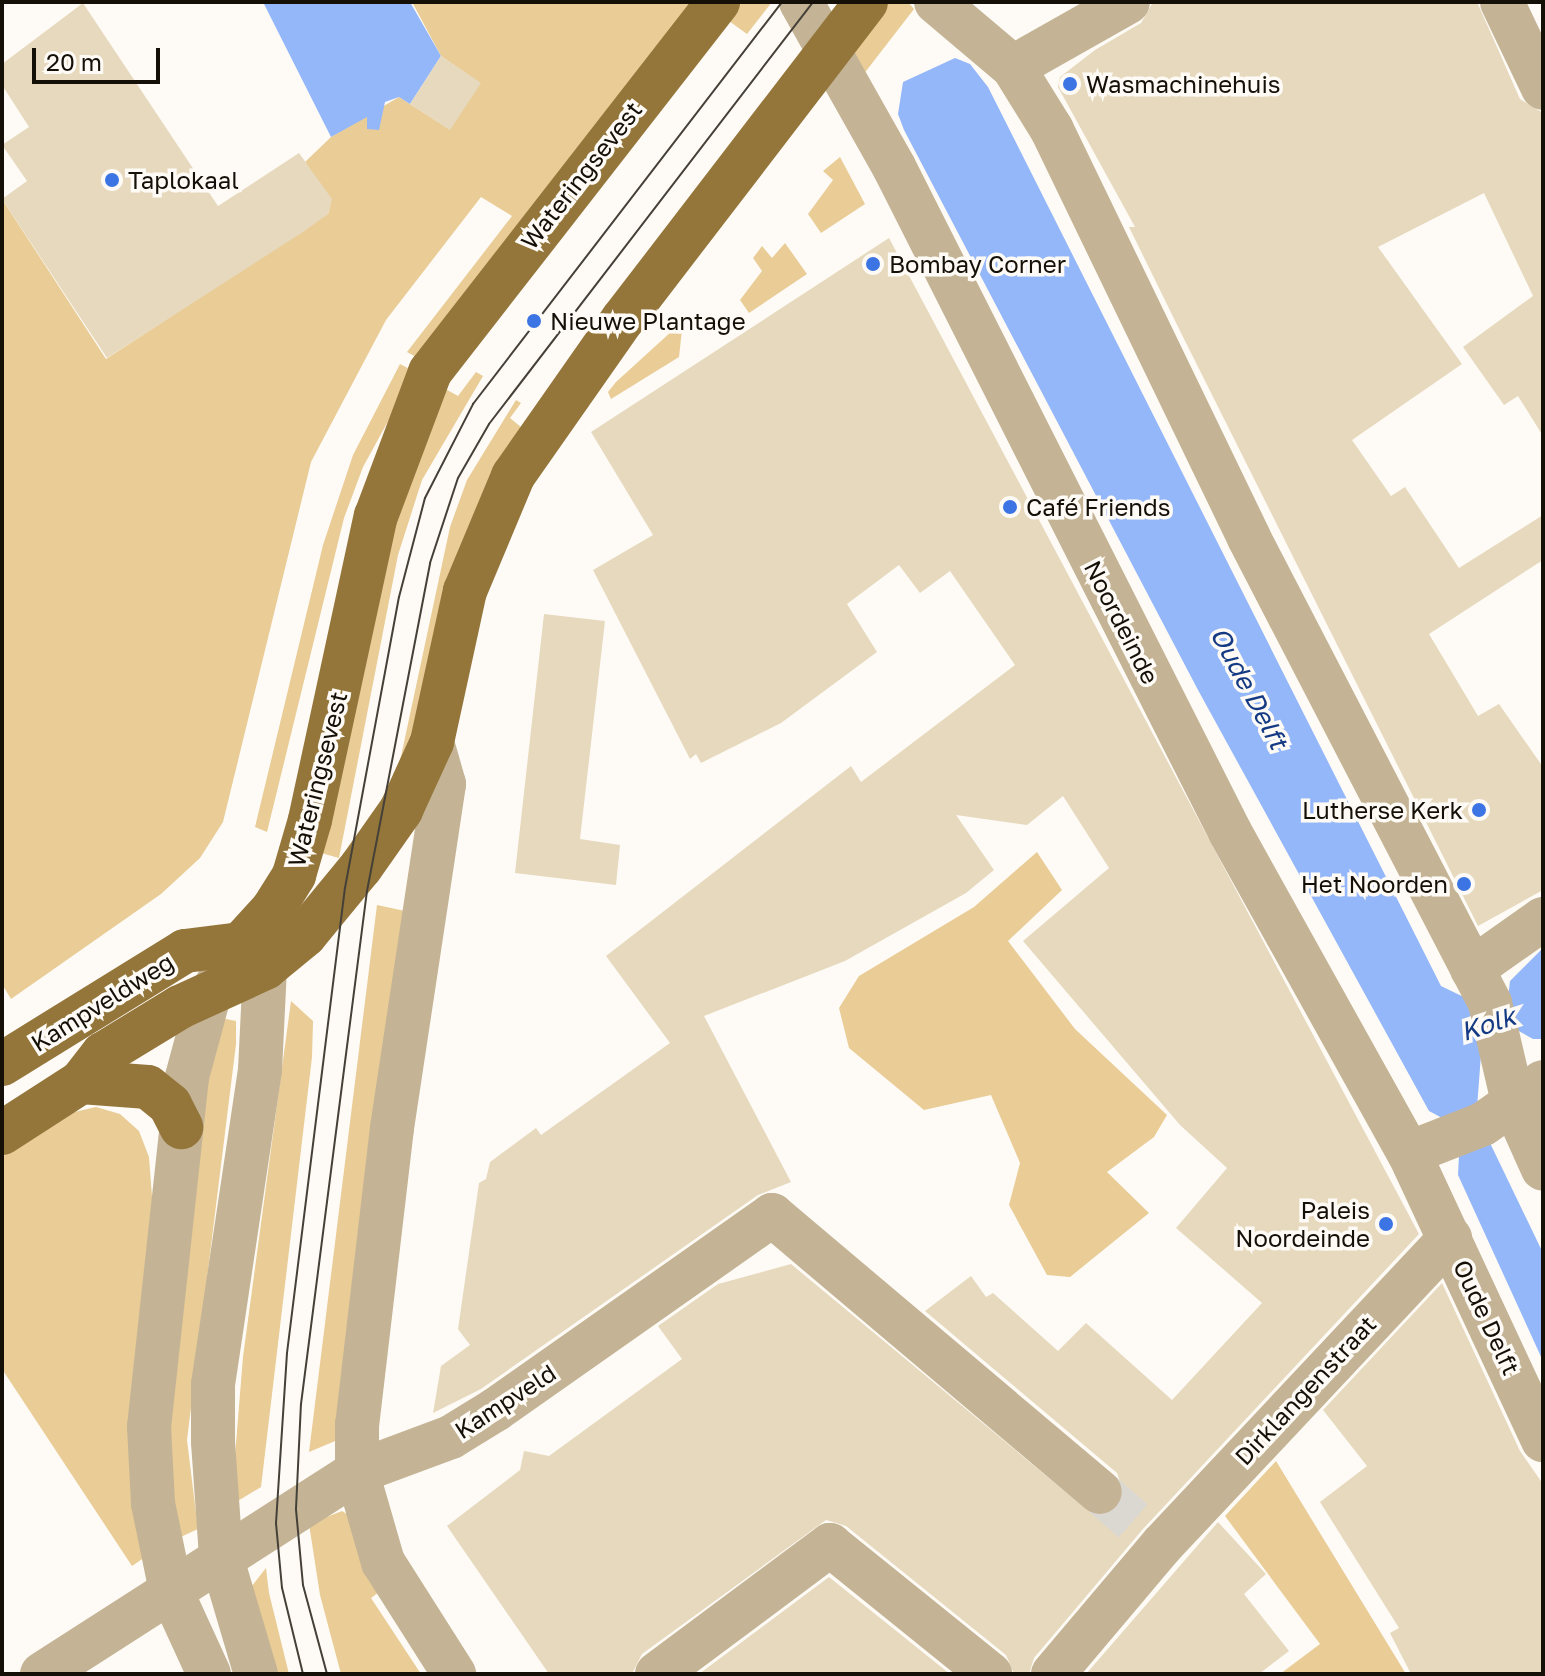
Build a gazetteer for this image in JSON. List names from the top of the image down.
{
  "streets": {
    "main road": ["Wateringsevest", "Kampveldweg"],
    "street": [
      "Noordeinde",
      "Oude Delft",
      "Dirklangenstraat",
      "Kampveld"
    ]
  },
  "crossings": [
    ["Wateringsevest", "Noordeinde"],
    ["Wateringsevest", "Kampveldweg"],
    ["Wateringsevest", "Kampveld"],
    ["Noordeinde", "Oude Delft"],
    ["Noordeinde", "Dirklangenstraat"],
    ["Oude Delft", "Dirklangenstraat"]
  ],
  "water": ["Oude Delft", "Kolk"],
  "places": [
    "Wasmachinehuis",
    "Taplokaal",
    "Bombay Corner",
    "Nieuwe Plantage",
    "Café Friends",
    "Lutherse Kerk",
    "Het Noorden",
    "Paleis Noordeinde"
  ],
  "scale_bar": "20 m"
}
